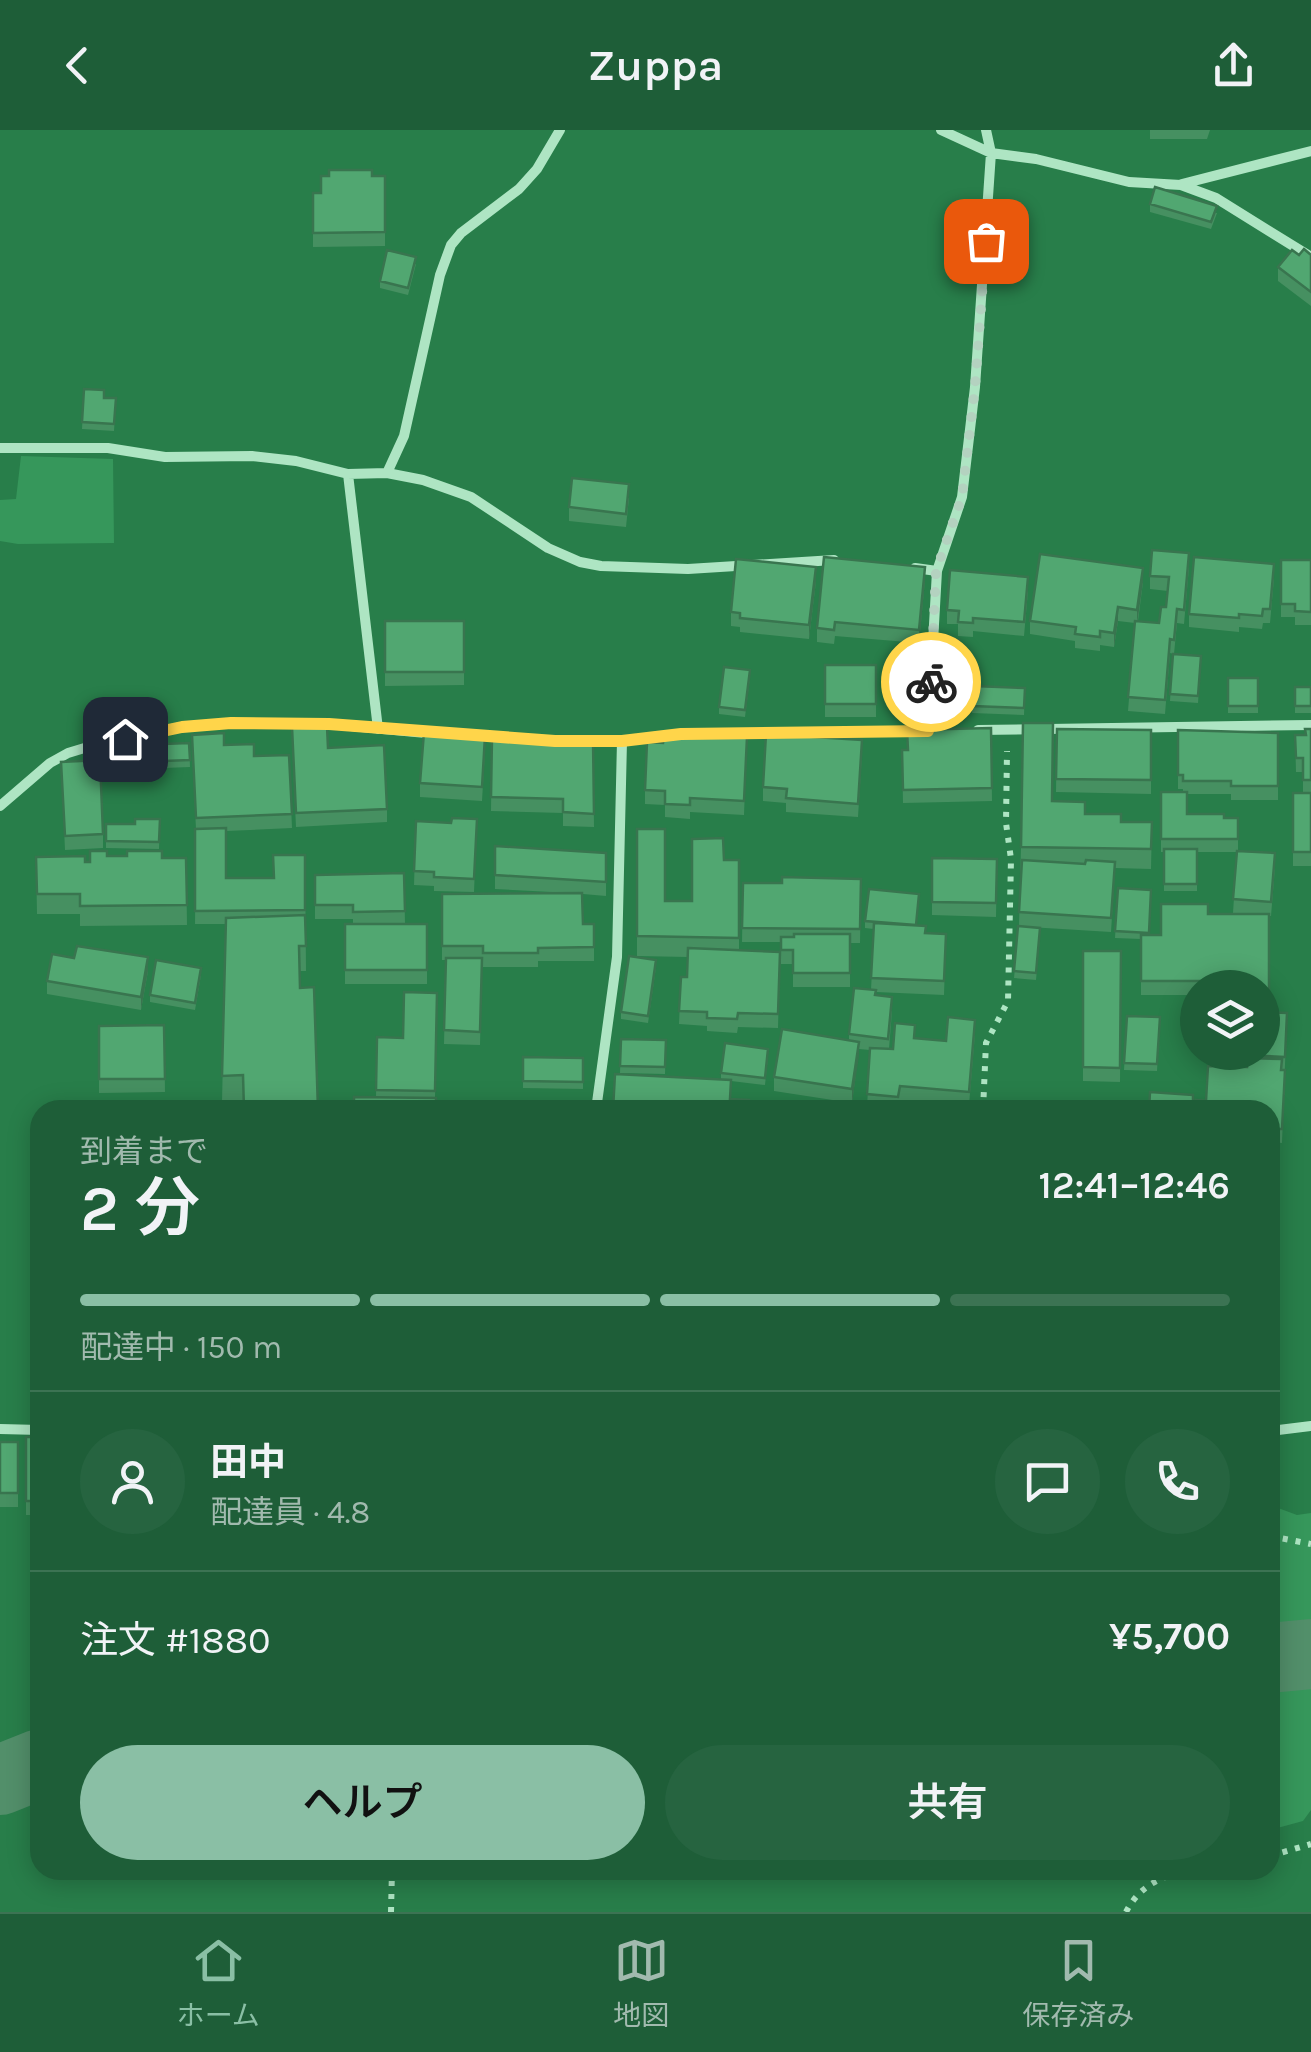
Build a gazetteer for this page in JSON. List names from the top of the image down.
{
  "page": {
    "header": "Zuppa",
    "heading": ["2 分", "到着まで", "12:41–12:46"],
    "panel": [
      "田中",
      "配達員 · 4.8",
      "注文 #1880",
      "¥5,700"
    ],
    "bar": "配達中 · 150 m",
    "buttons": ["ヘルプ", "共有"],
    "tabs": ["ホーム", "地図", "保存済み"]
  }
}
